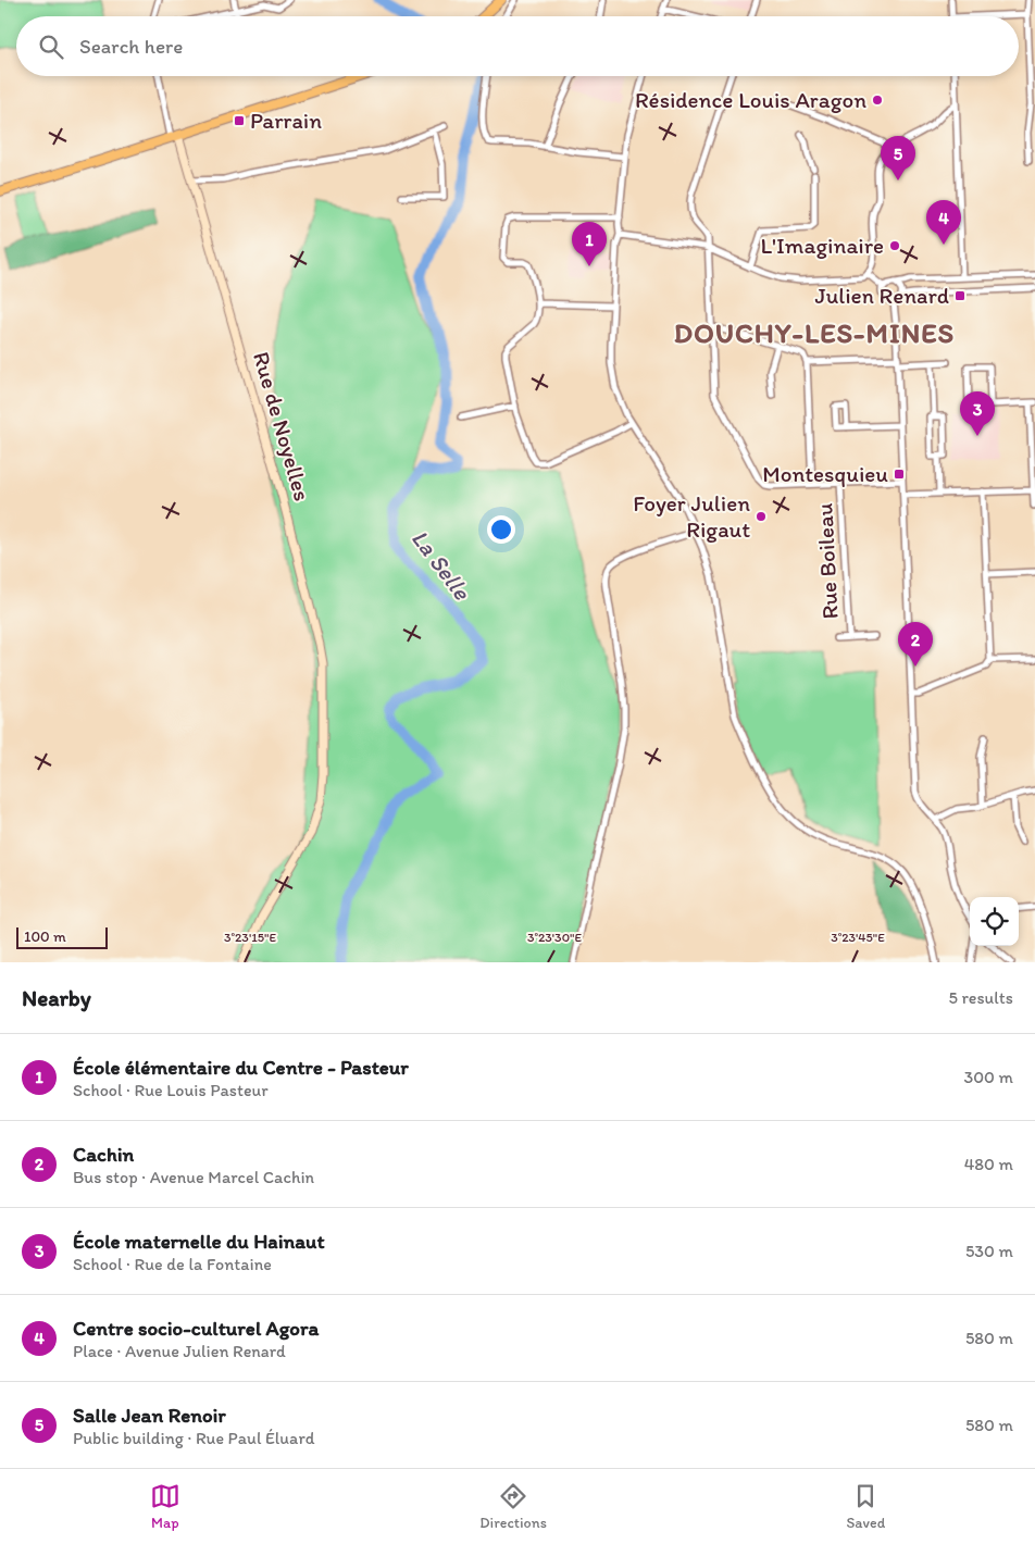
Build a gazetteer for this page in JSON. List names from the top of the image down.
{
  "streets": {
    "street": ["Rue de Noyelles", "Rue Boileau"]
  },
  "districts": ["DOUCHY-LES-MINES"],
  "water": ["La Selle"],
  "places": {
    "other": ["Résidence Louis Aragon", "L'Imaginaire", "Foyer Julien Rigaut"],
    "transit": ["Parrain", "Julien Renard", "Montesquieu"]
  },
  "scale_bar": "100 m",
  "page": {
    "search": "Search here",
    "pins": [
      "5",
      "4",
      "1",
      "3",
      "2"
    ],
    "scale": "100 m",
    "heading": ["Nearby", "5 results"],
    "list": [
      {
        "mark": "1",
        "name": "École élémentaire du Centre - Pasteur",
        "note": "School · Rue Louis Pasteur",
        "value": "300 m"
      },
      {
        "mark": "2",
        "name": "Cachin",
        "note": "Bus stop · Avenue Marcel Cachin",
        "value": "480 m"
      },
      {
        "mark": "3",
        "name": "École maternelle du Hainaut",
        "note": "School · Rue de la Fontaine",
        "value": "530 m"
      },
      {
        "mark": "4",
        "name": "Centre socio-culturel Agora",
        "note": "Place · Avenue Julien Renard",
        "value": "580 m"
      },
      {
        "mark": "5",
        "name": "Salle Jean Renoir",
        "note": "Public building · Rue Paul Éluard",
        "value": "580 m"
      }
    ],
    "nav": ["Map", "Directions", "Saved"]
  },
  "coordinates": ["3°23'15\"E", "3°23'30\"E", "3°23'45\"E"]
}
